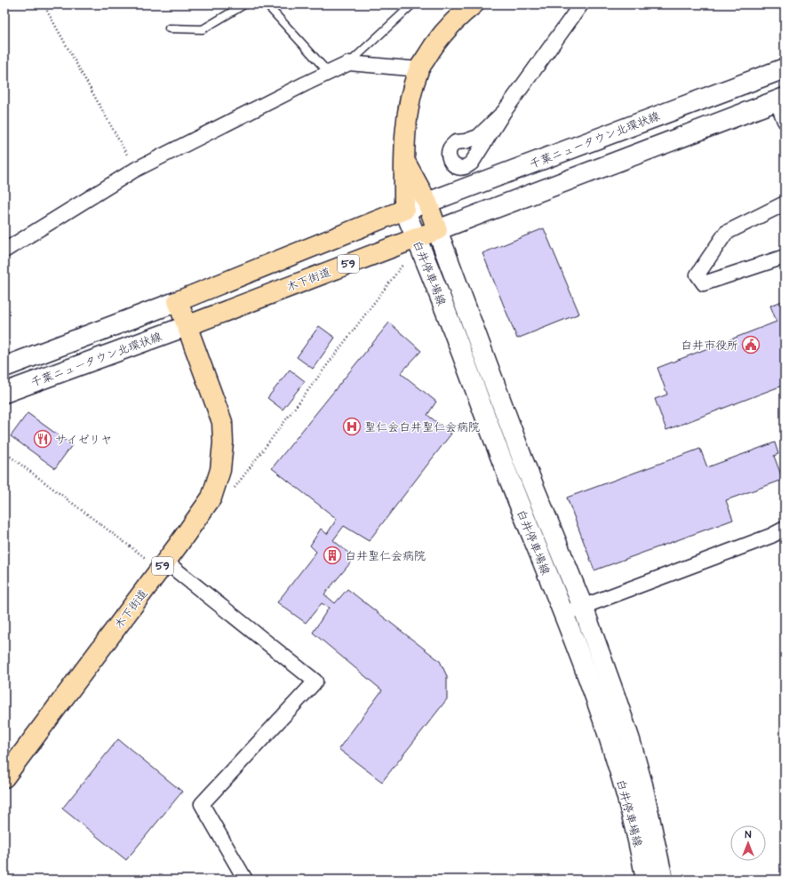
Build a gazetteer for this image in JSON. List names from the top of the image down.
{
  "streets": {
    "main road": [
      "千葉ニュータウン北環状線",
      "59",
      "白井停車場線",
      "木下街道"
    ]
  },
  "crossings": [
    ["千葉ニュータウン北環状線", "59"],
    ["千葉ニュータウン北環状線", "白井停車場線"],
    ["千葉ニュータウン北環状線", "木下街道"],
    ["59", "白井停車場線"],
    ["59", "木下街道"],
    ["白井停車場線", "木下街道"]
  ],
  "places": {
    "public building": ["白井市役所"],
    "hospital": ["聖仁会白井聖仁会病院"],
    "restaurant": ["サイゼリヤ"],
    "building": ["白井聖仁会病院"]
  },
  "north": "top"
}
